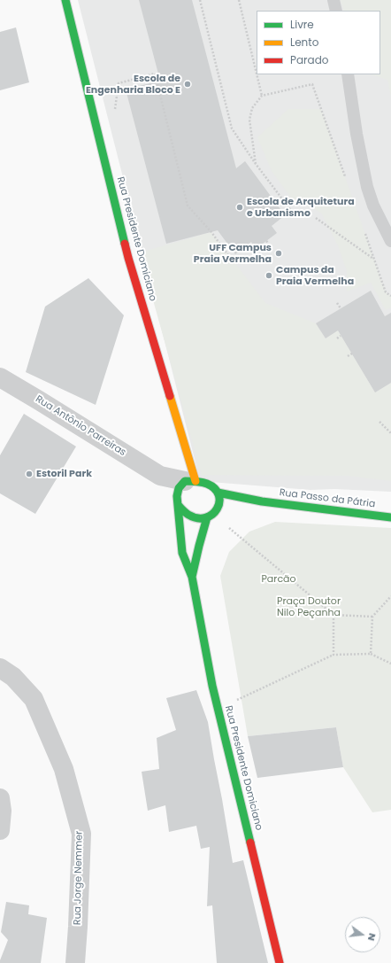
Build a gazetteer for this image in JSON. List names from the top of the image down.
{
  "streets": {
    "street": [
      "Rua Presidente Domiciano",
      "Rua Antônio Parreiras",
      "Rua Passo da Pátria",
      "Rua Jorge Nemmer"
    ]
  },
  "crossings": [
    ["Rua Presidente Domiciano", "Rua Antônio Parreiras"],
    ["Rua Presidente Domiciano", "Rua Passo da Pátria"],
    ["Rua Antônio Parreiras", "Rua Passo da Pátria"]
  ],
  "parks": ["Parcão", "Praça Doutor Nilo Peçanha"],
  "places": [
    "Escola de Engenharia Bloco E",
    "Escola de Arquitetura e Urbanismo",
    "UFF Campus Praia Vermelha",
    "Campus da Praia Vermelha",
    "Estoril Park"
  ],
  "legend": ["Livre", "Lento", "Parado"],
  "north": "right"
}
